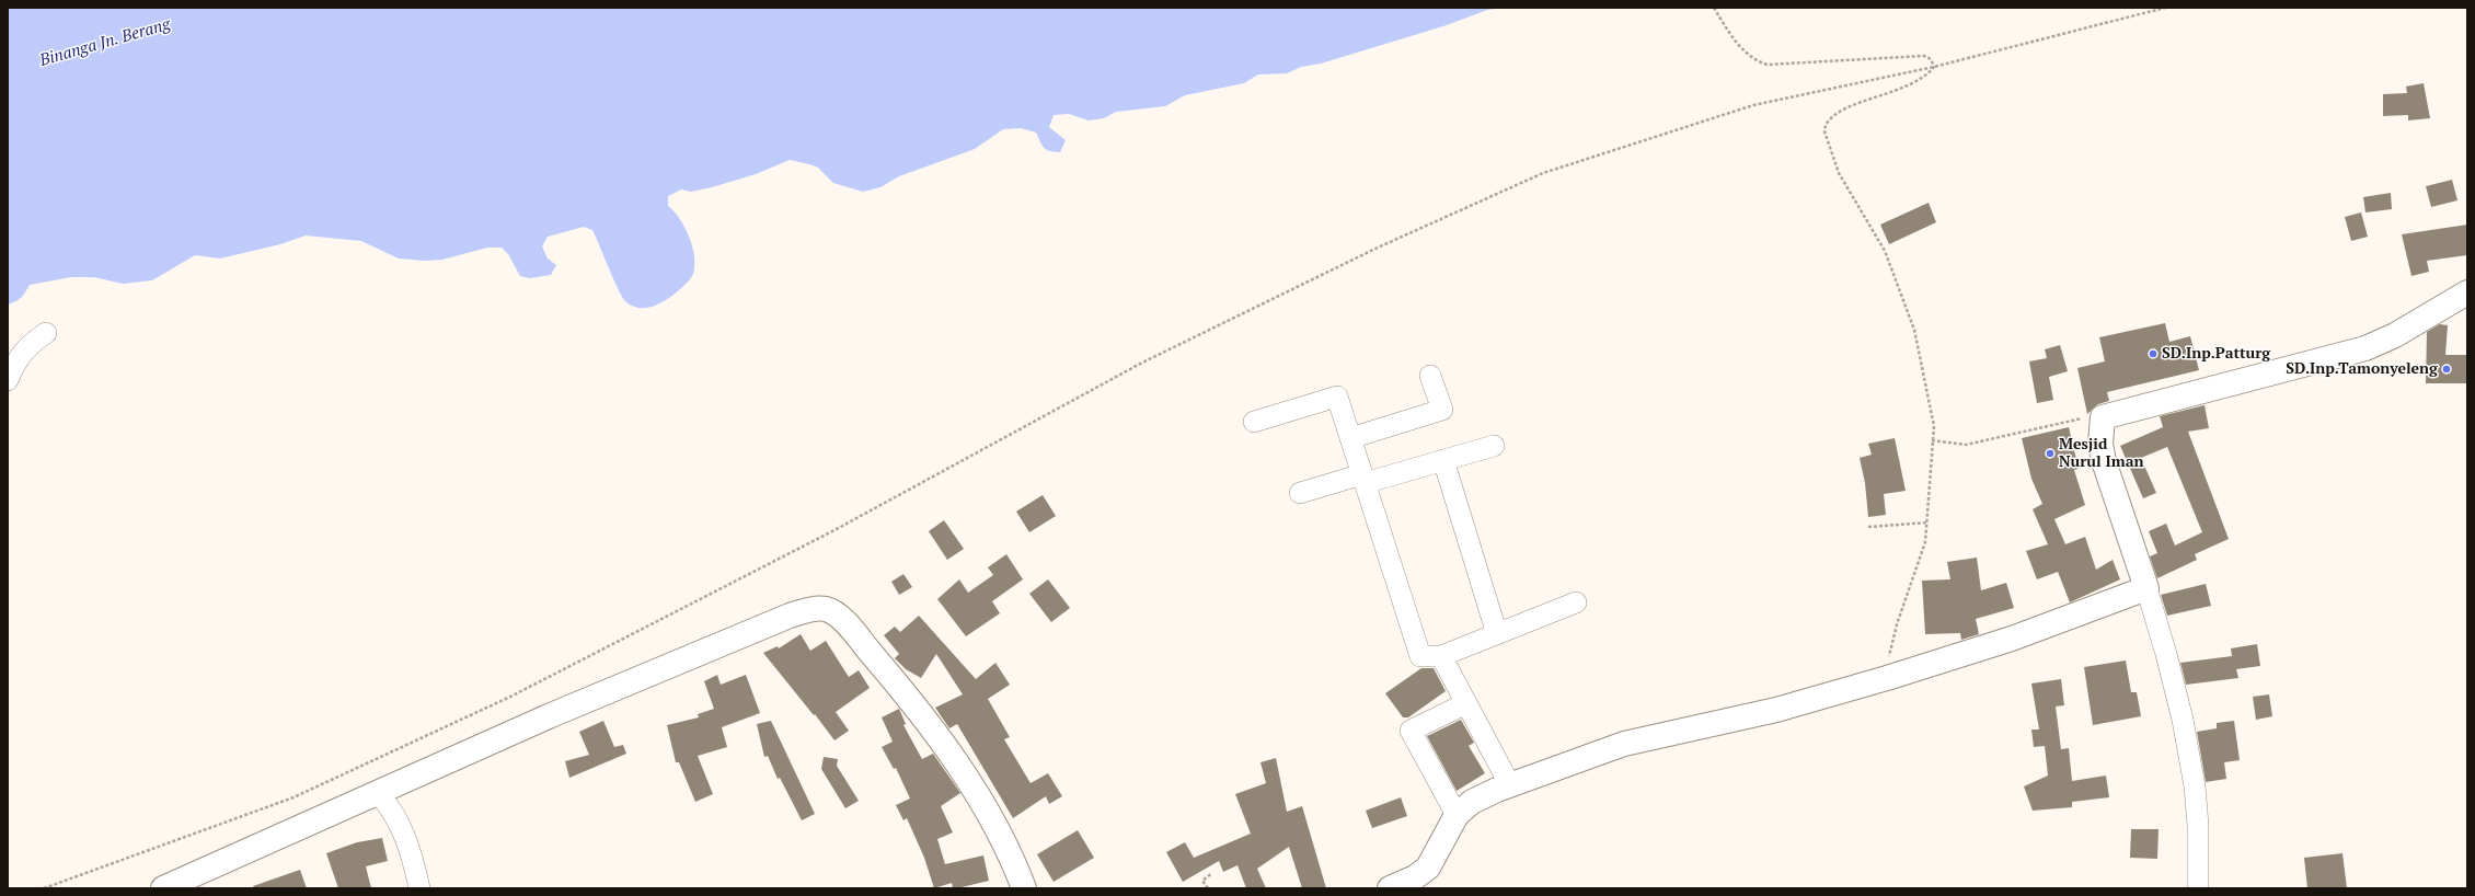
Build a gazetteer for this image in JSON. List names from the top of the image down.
{
  "water": ["Binanga Jn. Berang"],
  "places": ["SD.Inp.Patturg", "SD.Inp.Tamonyeleng", "Mesjid Nurul Iman"]
}
